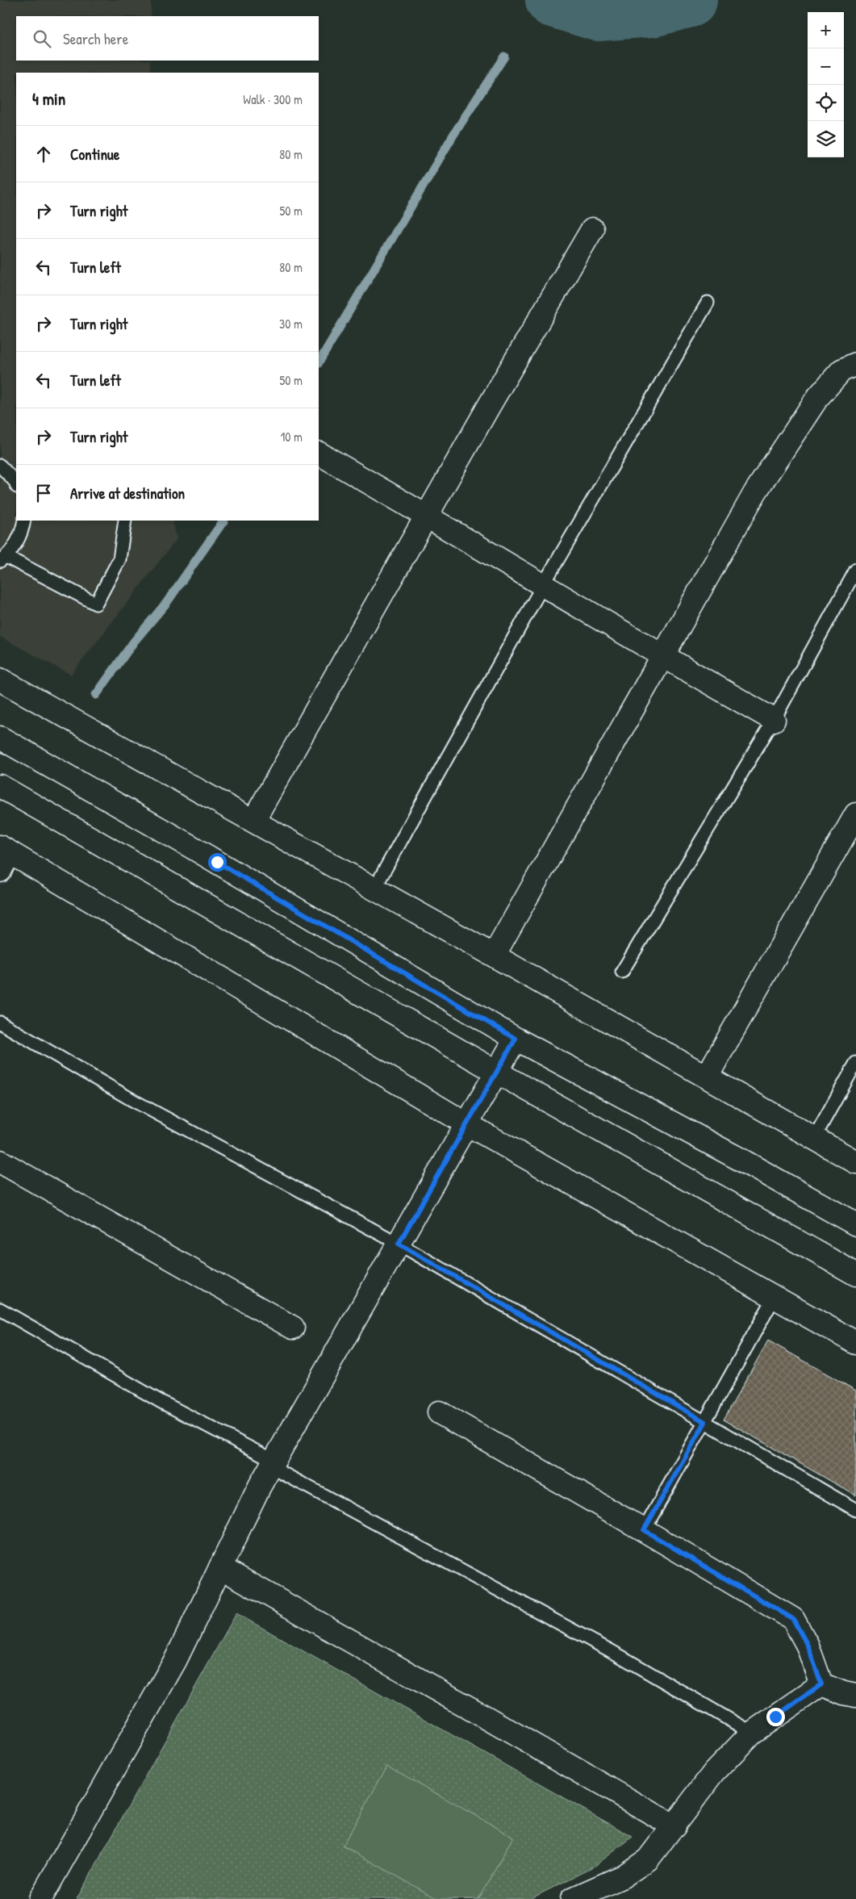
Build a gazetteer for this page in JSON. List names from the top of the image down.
{
  "page": {
    "map_buttons": ["+", "−"],
    "search": "Search here",
    "heading": ["4 min", "Walk · 300 m"],
    "list": [
      ["Continue", "80 m"],
      ["Turn right", "50 m"],
      ["Turn left", "80 m"],
      ["Turn right", "30 m"],
      ["Turn left", "50 m"],
      ["Turn right", "10 m"],
      "Arrive at destination"
    ]
  }
}
